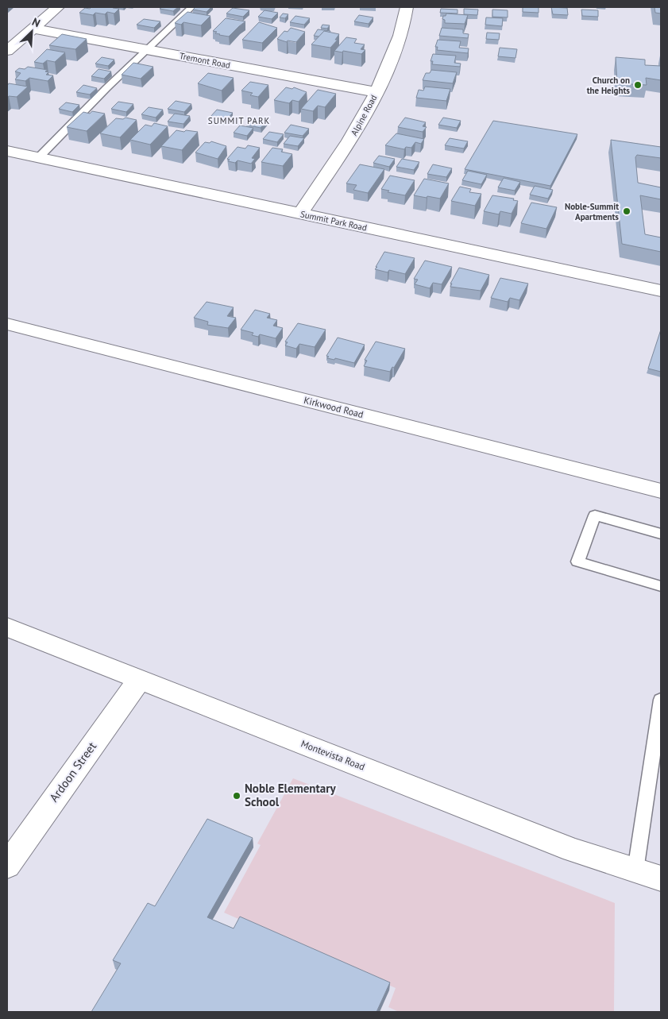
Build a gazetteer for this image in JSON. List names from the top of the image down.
{
  "streets": {
    "street": [
      "Tremont Road",
      "Alpine Road",
      "Summit Park Road",
      "Kirkwood Road",
      "Montevista Road",
      "Ardoon Street"
    ]
  },
  "crossings": [
    ["Tremont Road", "Alpine Road"],
    ["Alpine Road", "Summit Park Road"],
    ["Montevista Road", "Ardoon Street"]
  ],
  "districts": ["SUMMIT PARK"],
  "places": ["Church on the Heights", "Noble-Summit Apartments", "Noble Elementary School"],
  "north": "top right"
}
